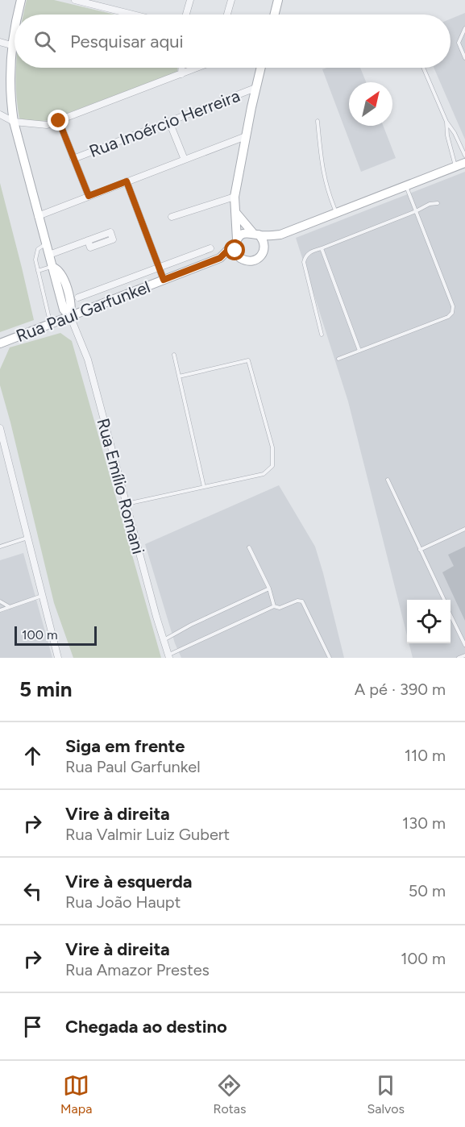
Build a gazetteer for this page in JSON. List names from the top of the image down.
{
  "streets": {
    "main road": ["Rua Paul Garfunkel", "Rua Emílio Romani"],
    "street": ["Rua Inoércio Herreira"]
  },
  "crossings": [
    ["Rua Paul Garfunkel", "Rua Emílio Romani"]
  ],
  "scale_bar": "100 m",
  "north": "top right",
  "page": {
    "search": "Pesquisar aqui",
    "scale": "100 m",
    "heading": ["5 min", "A pé · 390 m"],
    "list": [
      ["Siga em frente", "Rua Paul Garfunkel", "110 m"],
      ["Vire à direita", "Rua Valmir Luiz Gubert", "130 m"],
      ["Vire à esquerda", "Rua João Haupt", "50 m"],
      ["Vire à direita", "Rua Amazor Prestes", "100 m"],
      "Chegada ao destino"
    ],
    "nav": ["Mapa", "Rotas", "Salvos"]
  }
}
